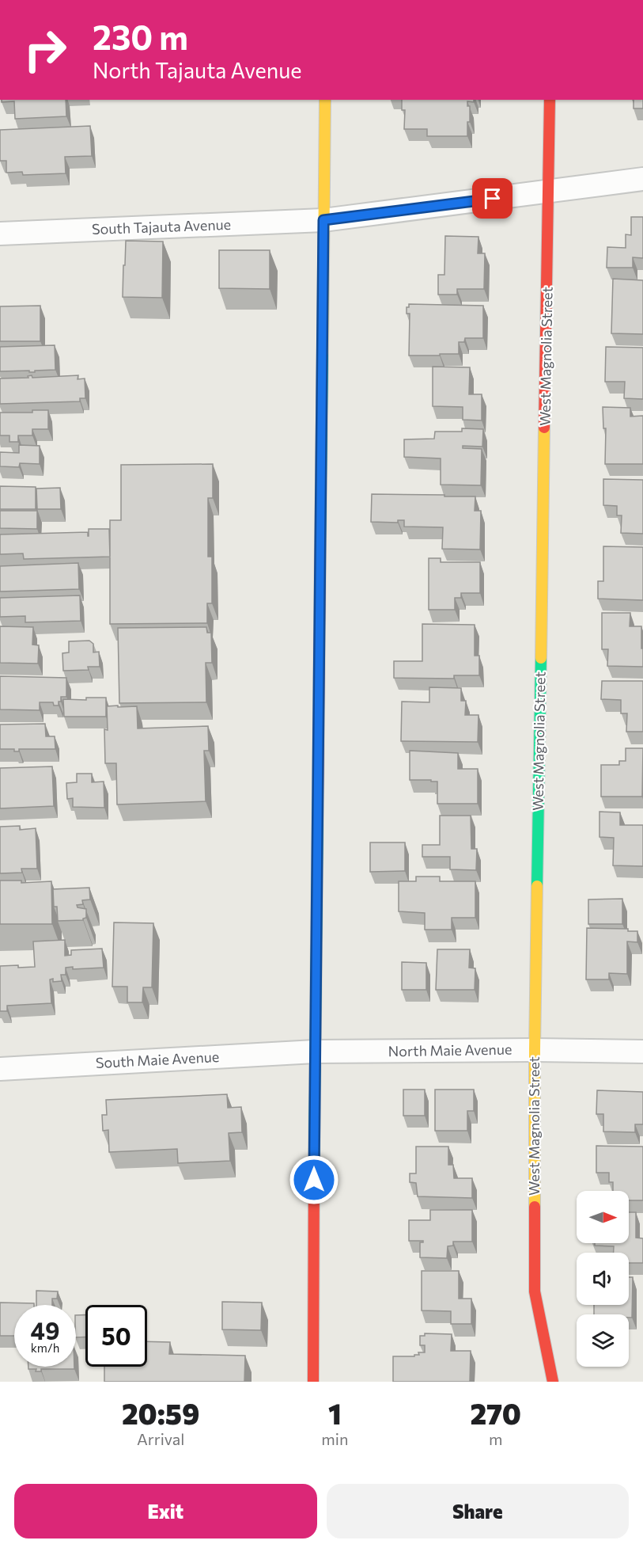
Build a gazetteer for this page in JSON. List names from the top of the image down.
{
  "streets": {
    "main road": ["West Magnolia Street"],
    "street": ["South Tajauta Avenue", "North Maie Avenue", "South Maie Avenue"]
  },
  "crossings": [
    ["South Tajauta Avenue", "West Magnolia Street"],
    ["West Magnolia Street", "North Maie Avenue"],
    ["North Maie Avenue", "South Maie Avenue"]
  ],
  "north": "right",
  "page": {
    "turn": ["230 m", "North Tajauta Avenue"],
    "speed": "49 km/h",
    "limit": "50",
    "eta": [
      "20:59",
      "Arrival",
      "1",
      "min",
      "270",
      "m"
    ],
    "buttons": ["Exit", "Share"]
  }
}
